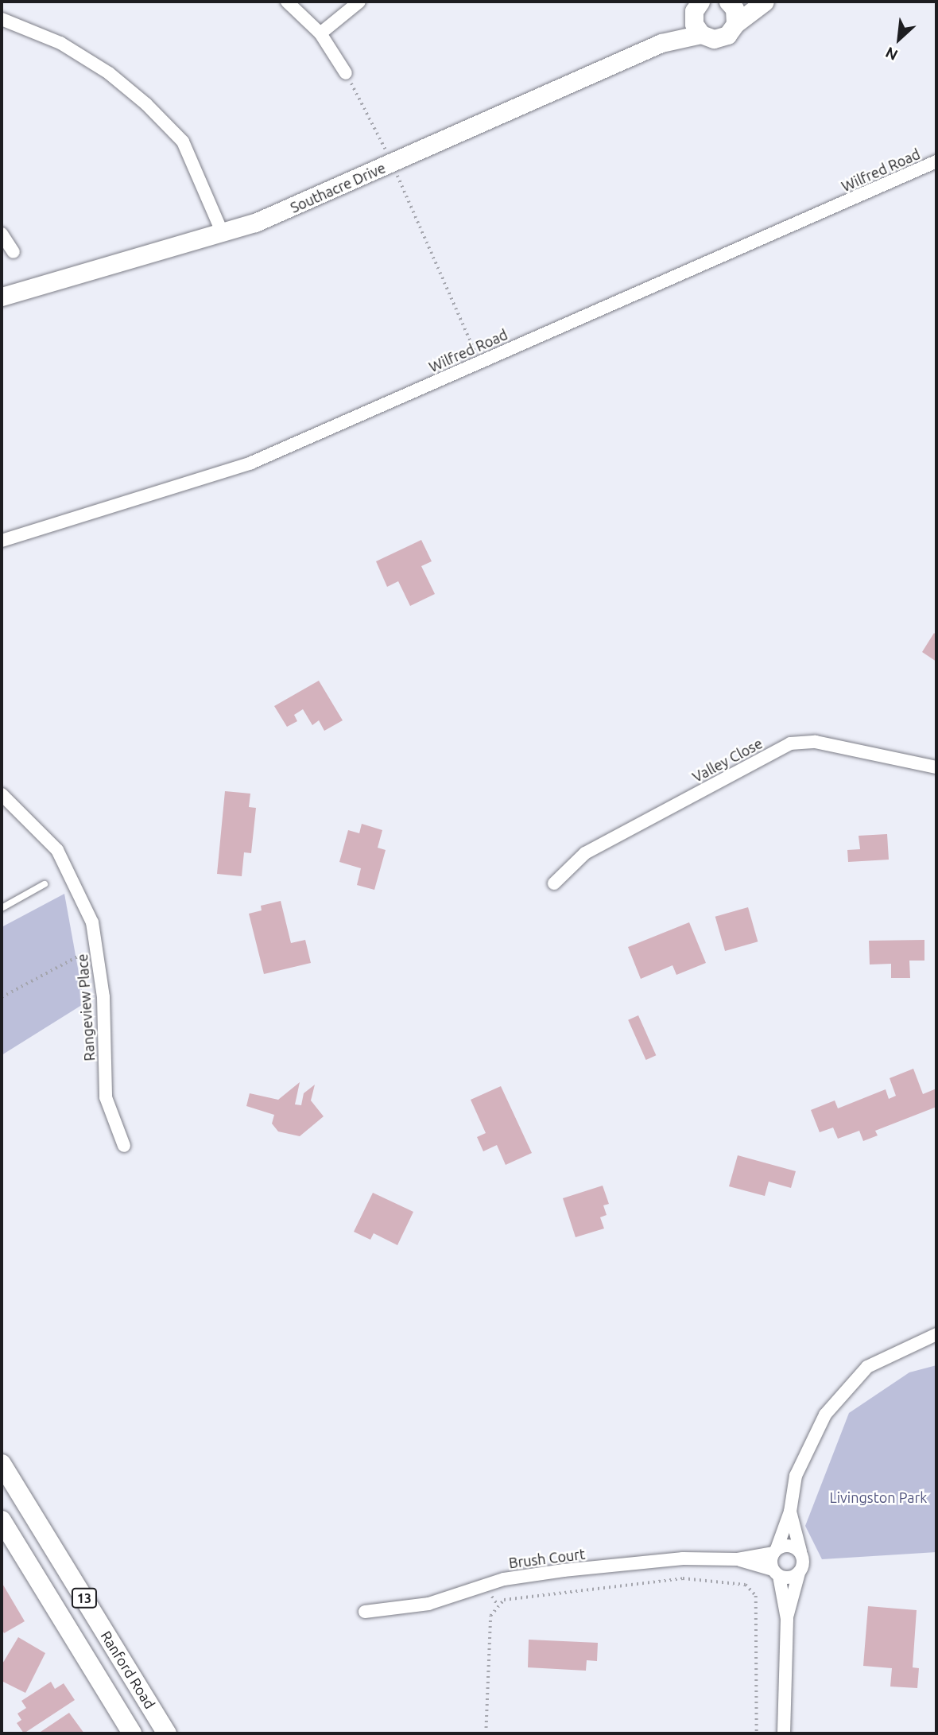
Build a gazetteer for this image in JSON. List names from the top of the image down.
{
  "streets": {
    "main road": ["13", "Ranford Road"],
    "street": [
      "Wilfred Road",
      "Southacre Drive",
      "Valley Close",
      "Rangeview Place",
      "Brush Court"
    ]
  },
  "parks": ["Livingston Park"],
  "north": "bottom left"
}
